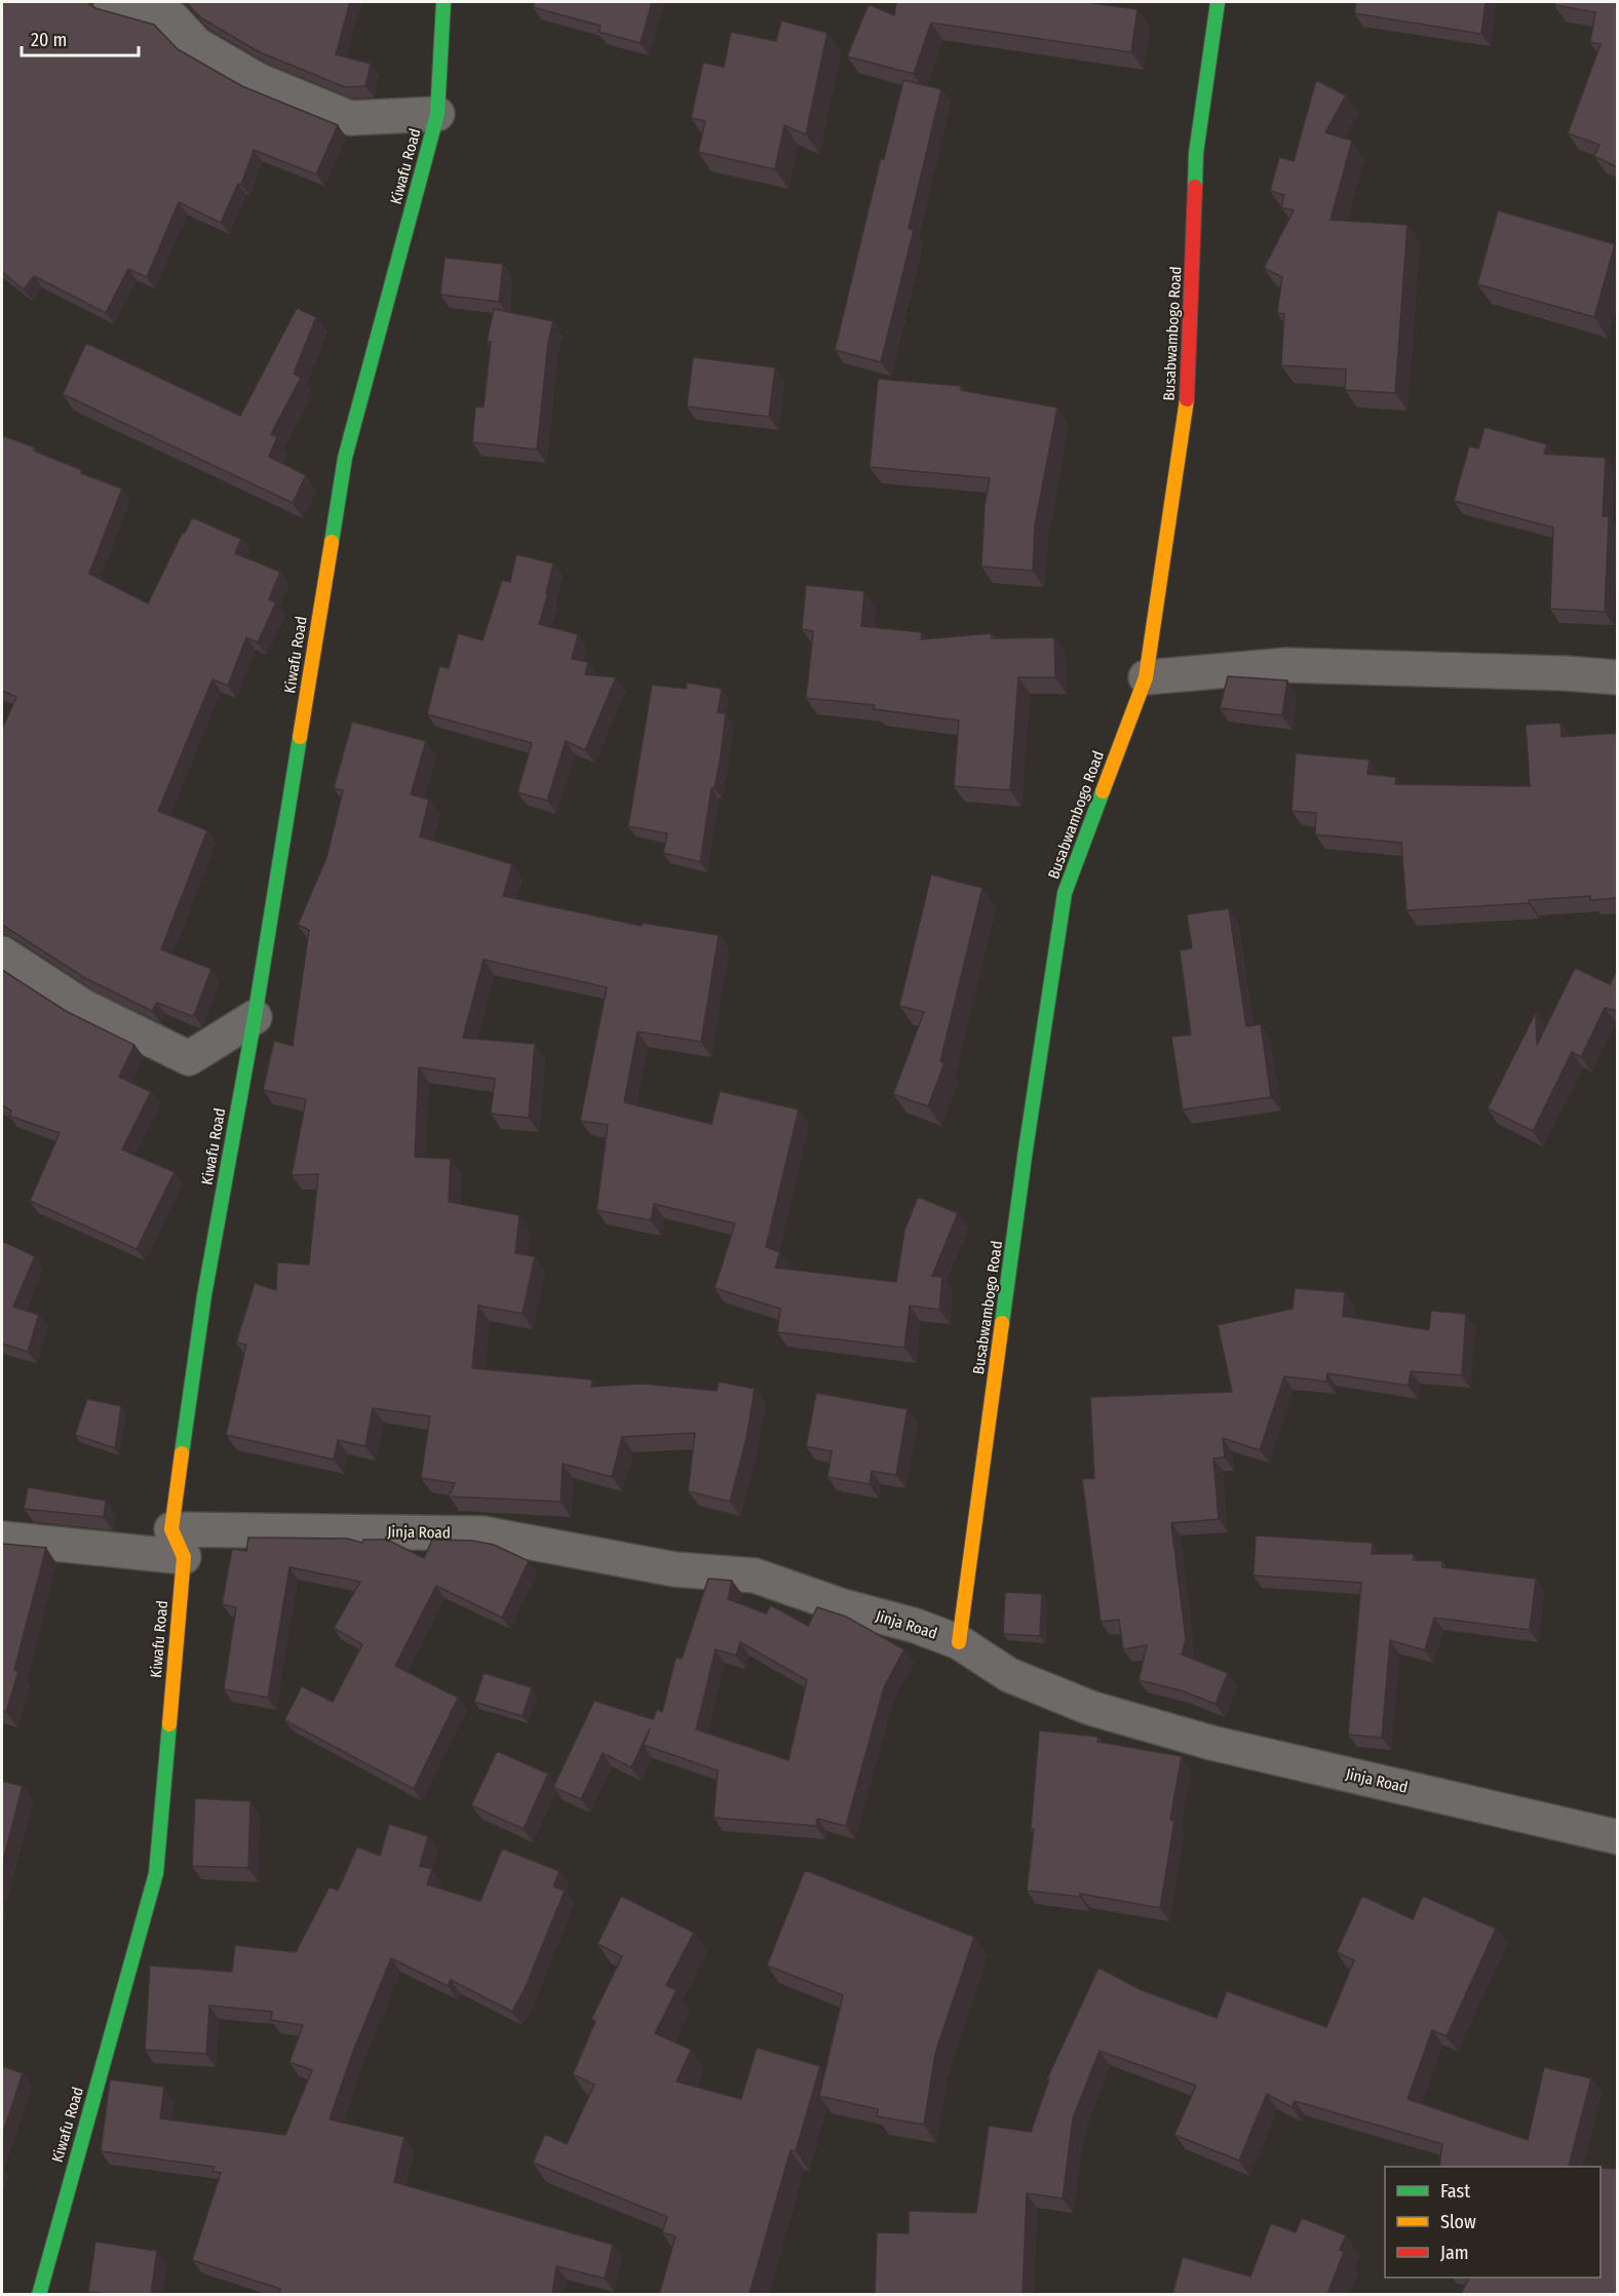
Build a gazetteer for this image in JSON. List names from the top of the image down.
{
  "streets": {
    "street": ["Kiwafu Road", "Busabwambogo Road", "Jinja Road"]
  },
  "crossings": [
    ["Kiwafu Road", "Jinja Road"],
    ["Busabwambogo Road", "Jinja Road"]
  ],
  "legend": ["Fast", "Slow", "Jam"],
  "scale_bar": "20 m"
}
